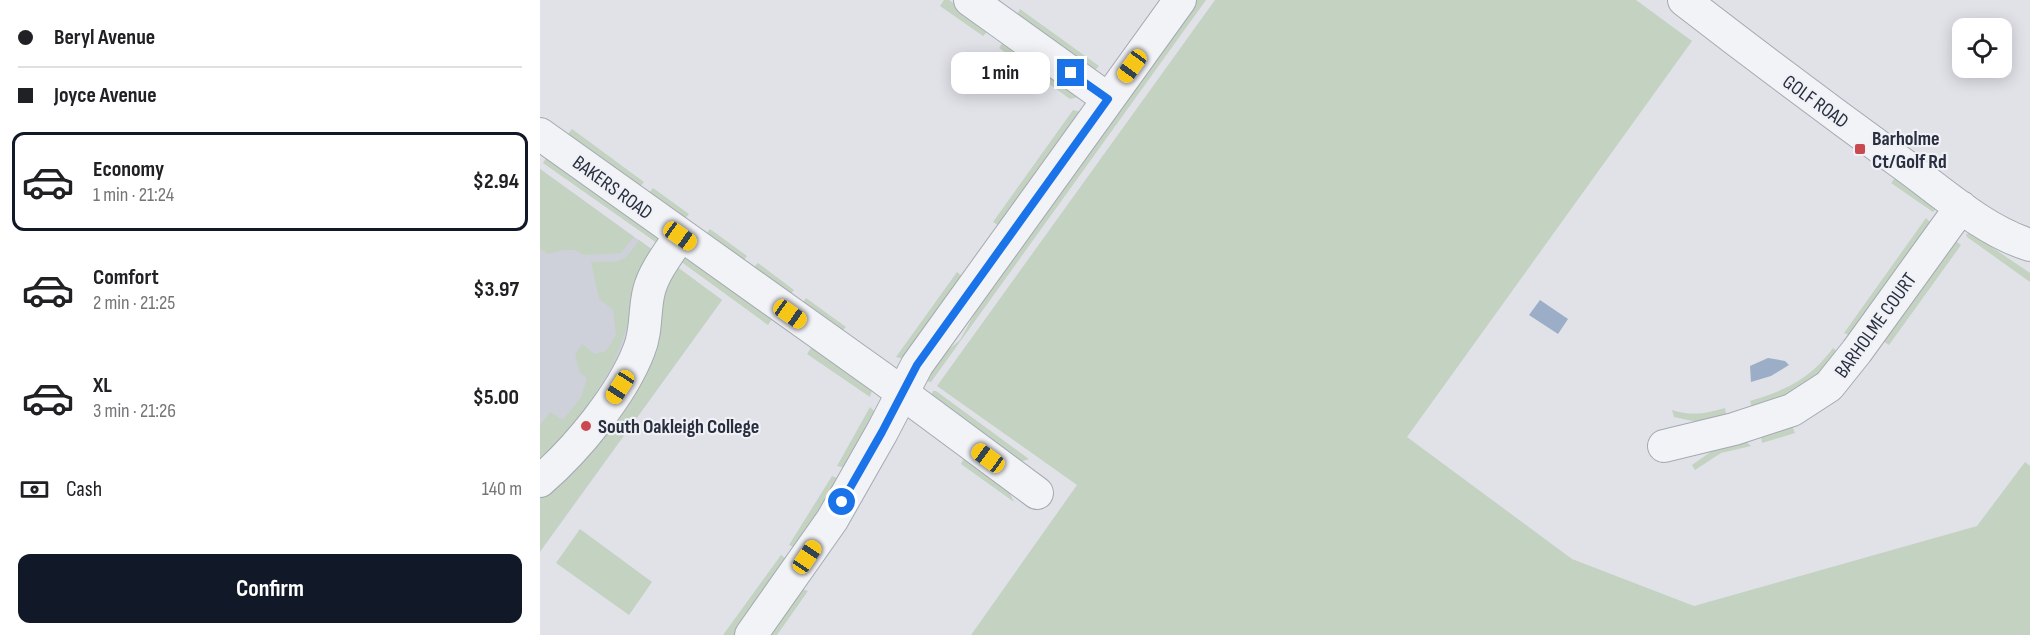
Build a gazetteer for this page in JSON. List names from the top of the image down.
{
  "streets": {
    "street": ["GOLF ROAD", "BAKERS ROAD", "BARHOLME COURT"]
  },
  "crossings": [
    ["GOLF ROAD", "BARHOLME COURT"]
  ],
  "places": {
    "transit": ["Barholme Ct/Golf Rd"],
    "other": ["South Oakleigh College"]
  },
  "page": {
    "banner": ["Beryl Avenue", "Joyce Avenue"],
    "bubble": "1 min",
    "list": [
      {
        "name": "Economy",
        "note": "1 min · 21:24",
        "value": "$2.94"
      },
      {
        "name": "Comfort",
        "note": "2 min · 21:25",
        "value": "$3.97"
      },
      {
        "name": "XL",
        "note": "3 min · 21:26",
        "value": "$5.00"
      }
    ],
    "pay": ["Cash", "140 m"],
    "buttons": "Confirm"
  }
}
